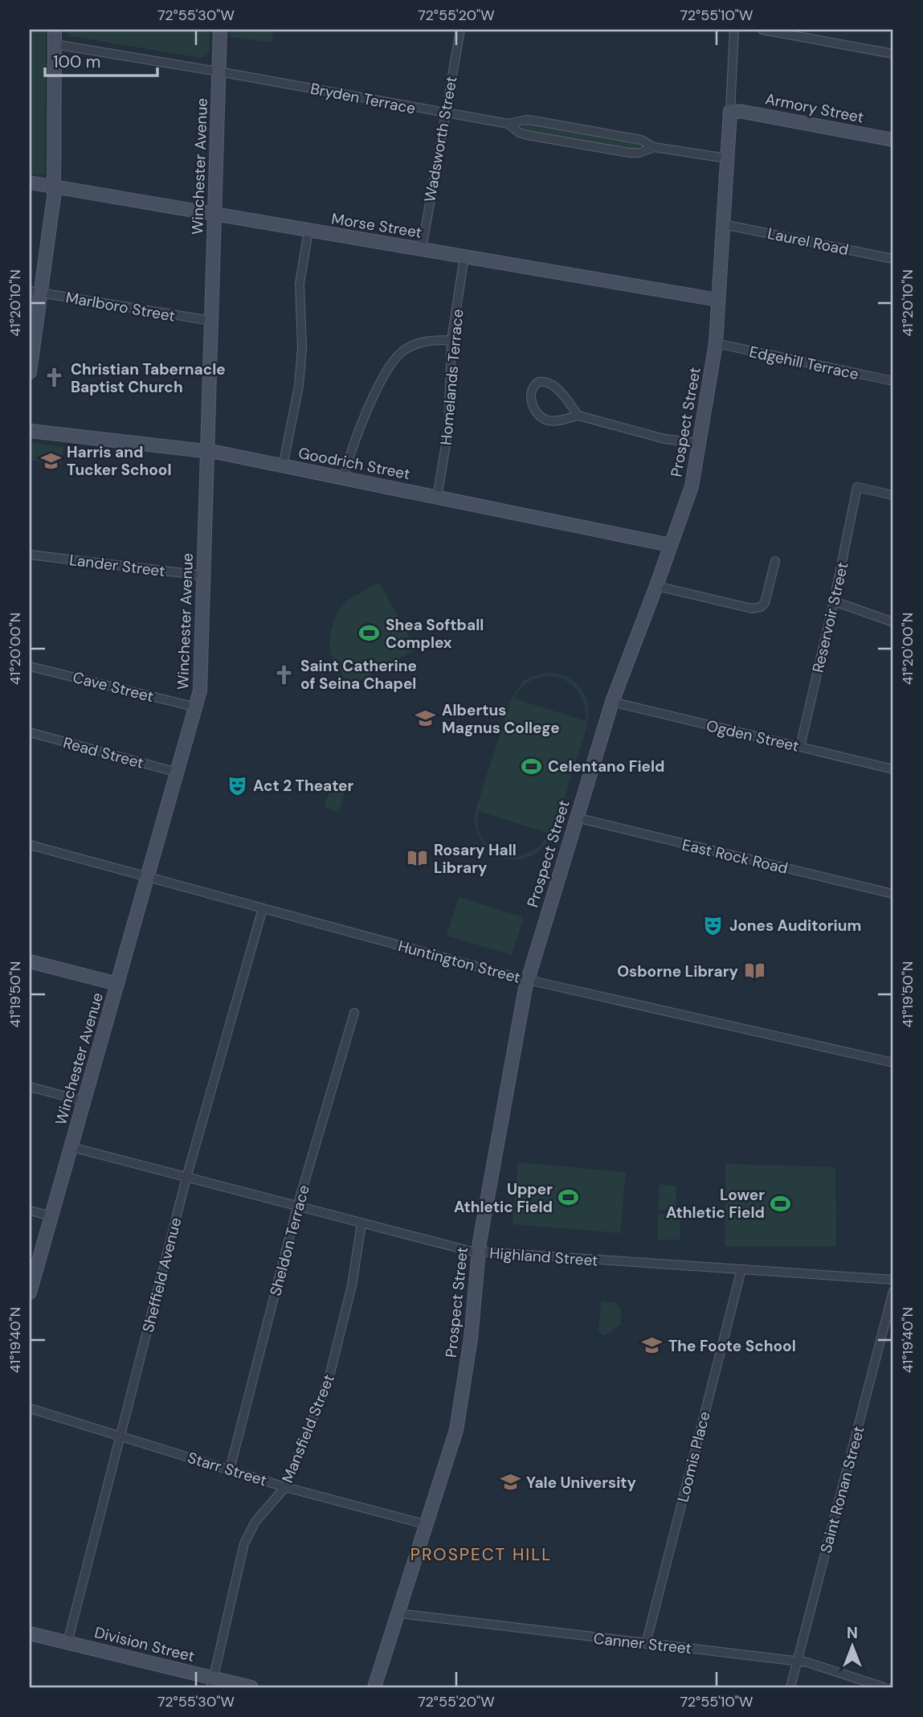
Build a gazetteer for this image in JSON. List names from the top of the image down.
{
  "streets": {
    "main road": [
      "Armory Street",
      "Winchester Avenue",
      "Morse Street",
      "Prospect Street",
      "Goodrich Street",
      "Division Street"
    ],
    "street": [
      "Bryden Terrace",
      "Wadsworth Street",
      "Laurel Road",
      "Marlboro Street",
      "Edgehill Terrace",
      "Homelands Terrace",
      "Lander Street",
      "Reservoir Street",
      "Cave Street",
      "Ogden Street",
      "Read Street",
      "East Rock Road",
      "Huntington Street",
      "Sheldon Terrace",
      "Highland Street",
      "Sheffield Avenue",
      "Mansfield Street",
      "Loomis Place",
      "Starr Street",
      "Saint Ronan Street",
      "Canner Street"
    ]
  },
  "crossings": [
    ["Bryden Terrace", "Wadsworth Street"],
    ["Bryden Terrace", "Winchester Avenue"],
    ["Bryden Terrace", "Prospect Street"],
    ["Armory Street", "Prospect Street"],
    ["Wadsworth Street", "Morse Street"],
    ["Winchester Avenue", "Morse Street"],
    ["Winchester Avenue", "Marlboro Street"],
    ["Winchester Avenue", "Goodrich Street"],
    ["Winchester Avenue", "Lander Street"],
    ["Winchester Avenue", "Cave Street"],
    ["Winchester Avenue", "Read Street"],
    ["Winchester Avenue", "Huntington Street"],
    ["Winchester Avenue", "Highland Street"],
    ["Morse Street", "Homelands Terrace"],
    ["Morse Street", "Prospect Street"],
    ["Laurel Road", "Prospect Street"],
    ["Edgehill Terrace", "Prospect Street"],
    ["Homelands Terrace", "Goodrich Street"],
    ["Prospect Street", "Goodrich Street"],
    ["Prospect Street", "Ogden Street"],
    ["Prospect Street", "East Rock Road"],
    ["Prospect Street", "Huntington Street"],
    ["Prospect Street", "Highland Street"],
    ["Prospect Street", "Starr Street"],
    ["Prospect Street", "Canner Street"],
    ["Reservoir Street", "Ogden Street"],
    ["Huntington Street", "Sheffield Avenue"],
    ["Sheldon Terrace", "Highland Street"],
    ["Sheldon Terrace", "Starr Street"],
    ["Highland Street", "Sheffield Avenue"],
    ["Highland Street", "Mansfield Street"],
    ["Highland Street", "Loomis Place"],
    ["Sheffield Avenue", "Starr Street"],
    ["Sheffield Avenue", "Division Street"],
    ["Mansfield Street", "Starr Street"],
    ["Mansfield Street", "Division Street"],
    ["Loomis Place", "Canner Street"],
    ["Saint Ronan Street", "Canner Street"]
  ],
  "districts": ["PROSPECT HILL"],
  "places": {
    "church": ["Christian Tabernacle Baptist Church", "Saint Catherine of Seina Chapel"],
    "school or university": [
      "Harris and Tucker School",
      "Albertus Magnus College",
      "The Foote School",
      "Yale University"
    ],
    "sports": [
      "Shea Softball Complex",
      "Celentano Field",
      "Upper Athletic Field",
      "Lower Athletic Field"
    ],
    "theatre": ["Act 2 Theater", "Jones Auditorium"],
    "library": ["Rosary Hall Library", "Osborne Library"]
  },
  "scale_bar": "100 m",
  "north": "top",
  "coordinates": [
    "72°55'30\"W",
    "72°55'20\"W",
    "72°55'10\"W",
    "41°20'10\"N",
    "41°20'00\"N",
    "41°19'50\"N",
    "41°19'40\"N"
  ]
}
